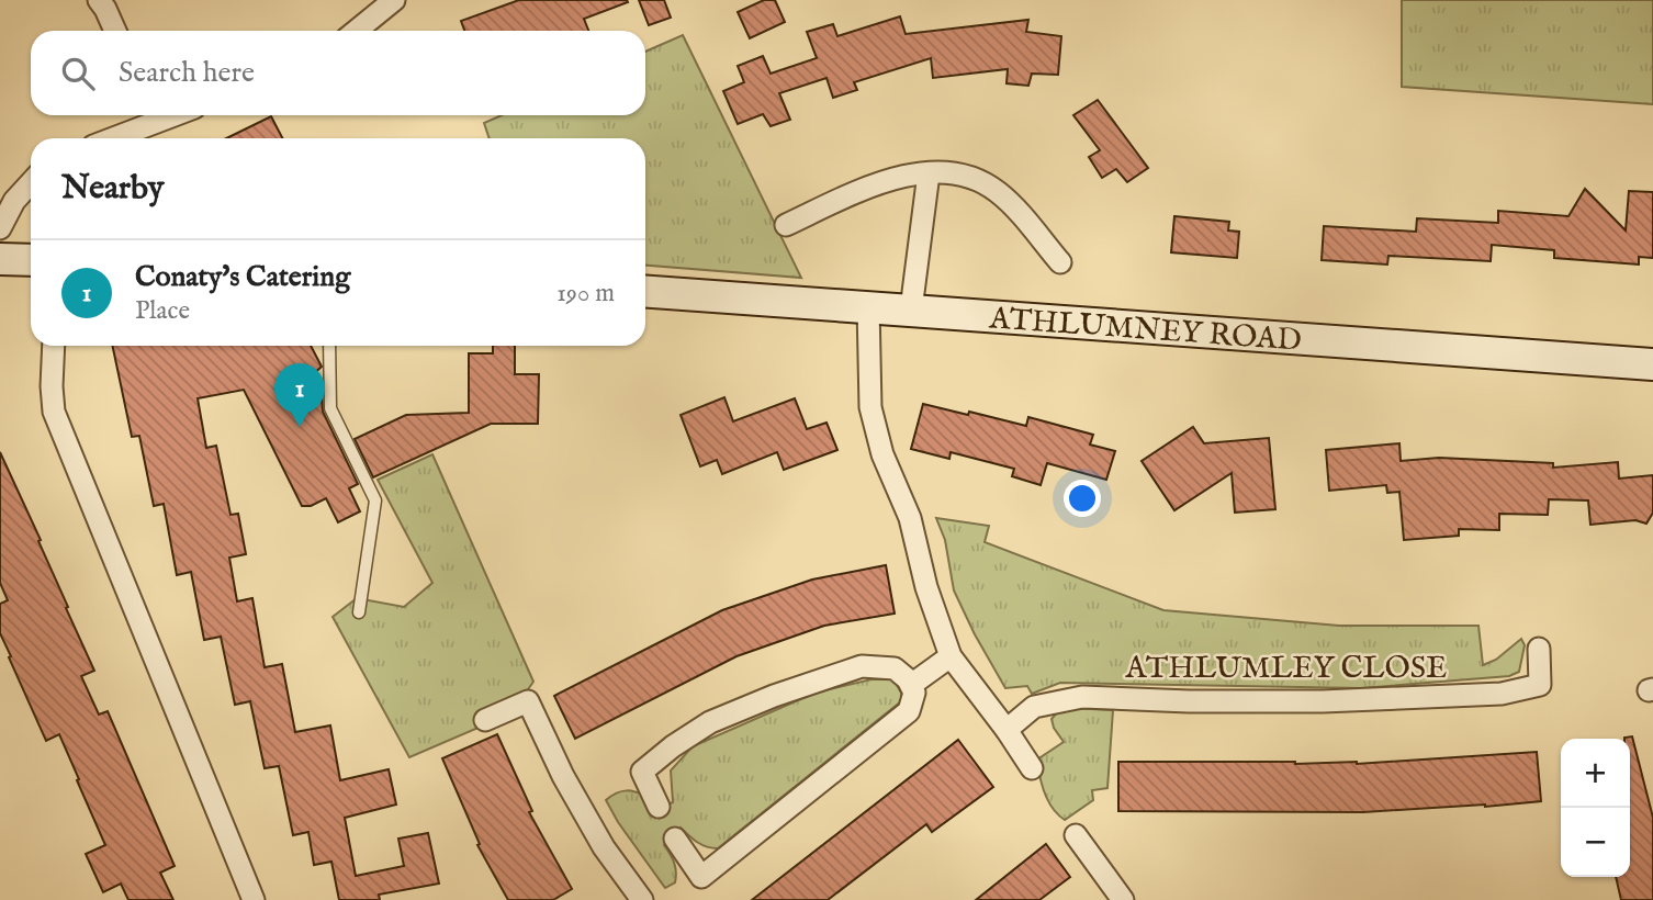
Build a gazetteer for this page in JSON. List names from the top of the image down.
{
  "streets": {
    "main road": ["ATHLUMNEY ROAD"],
    "street": ["ATHLUMLEY CLOSE"]
  },
  "page": {
    "search": "Search here",
    "heading": "Nearby",
    "list": [
      {
        "mark": "1",
        "name": "Conaty's Catering",
        "note": "Place",
        "value": "190 m"
      }
    ],
    "pins": "1",
    "map_buttons": ["+", "−"]
  }
}
